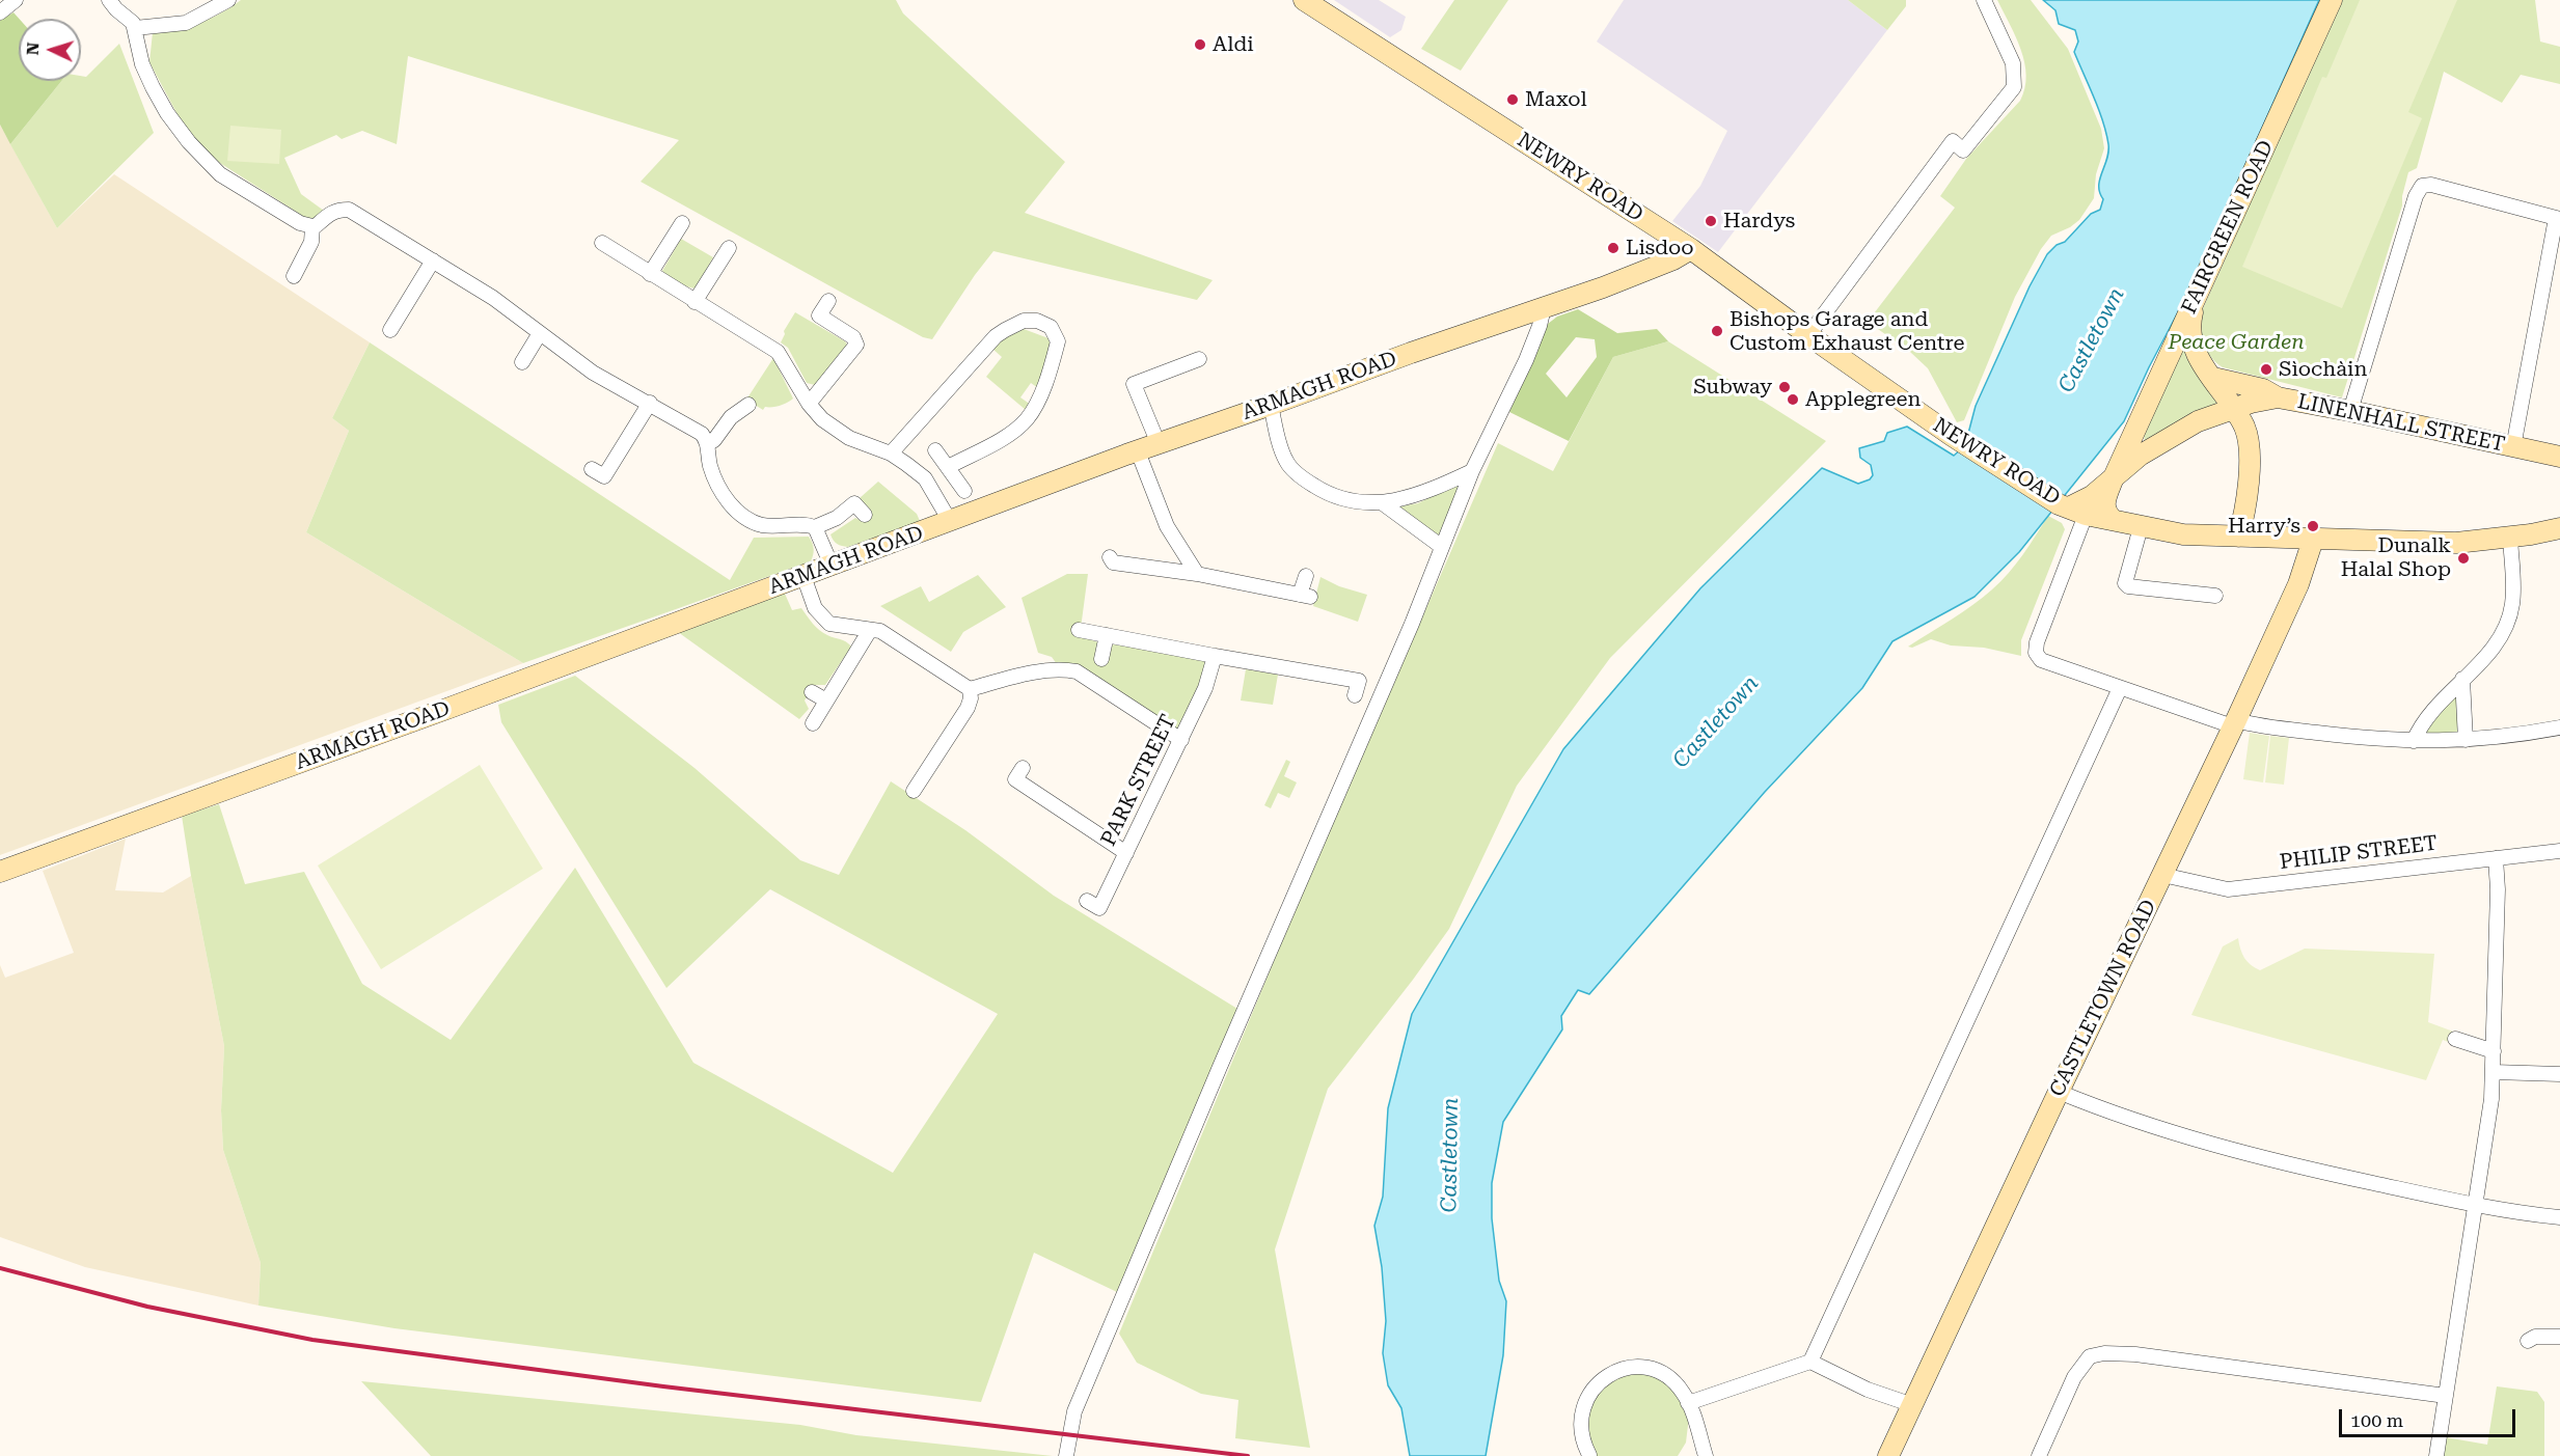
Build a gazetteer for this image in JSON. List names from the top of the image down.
{
  "streets": {
    "main road": [
      "NEWRY ROAD",
      "FAIRGREEN ROAD",
      "ARMAGH ROAD",
      "LINENHALL STREET",
      "CASTLETOWN ROAD"
    ],
    "street": ["PARK STREET", "PHILIP STREET"]
  },
  "crossings": [
    ["NEWRY ROAD", "FAIRGREEN ROAD"],
    ["NEWRY ROAD", "ARMAGH ROAD"],
    ["NEWRY ROAD", "LINENHALL STREET"],
    ["FAIRGREEN ROAD", "LINENHALL STREET"],
    ["PHILIP STREET", "CASTLETOWN ROAD"]
  ],
  "water": ["Castletown"],
  "parks": ["Peace Garden"],
  "places": [
    "Aldi",
    "Maxol",
    "Hardys",
    "Lisdoo",
    "Bishops Garage and Custom Exhaust Centre",
    "Sìochàin",
    "Subway",
    "Applegreen",
    "Harry’s",
    "Dunalk Halal Shop"
  ],
  "scale_bar": "100 m",
  "north": "left"
}
